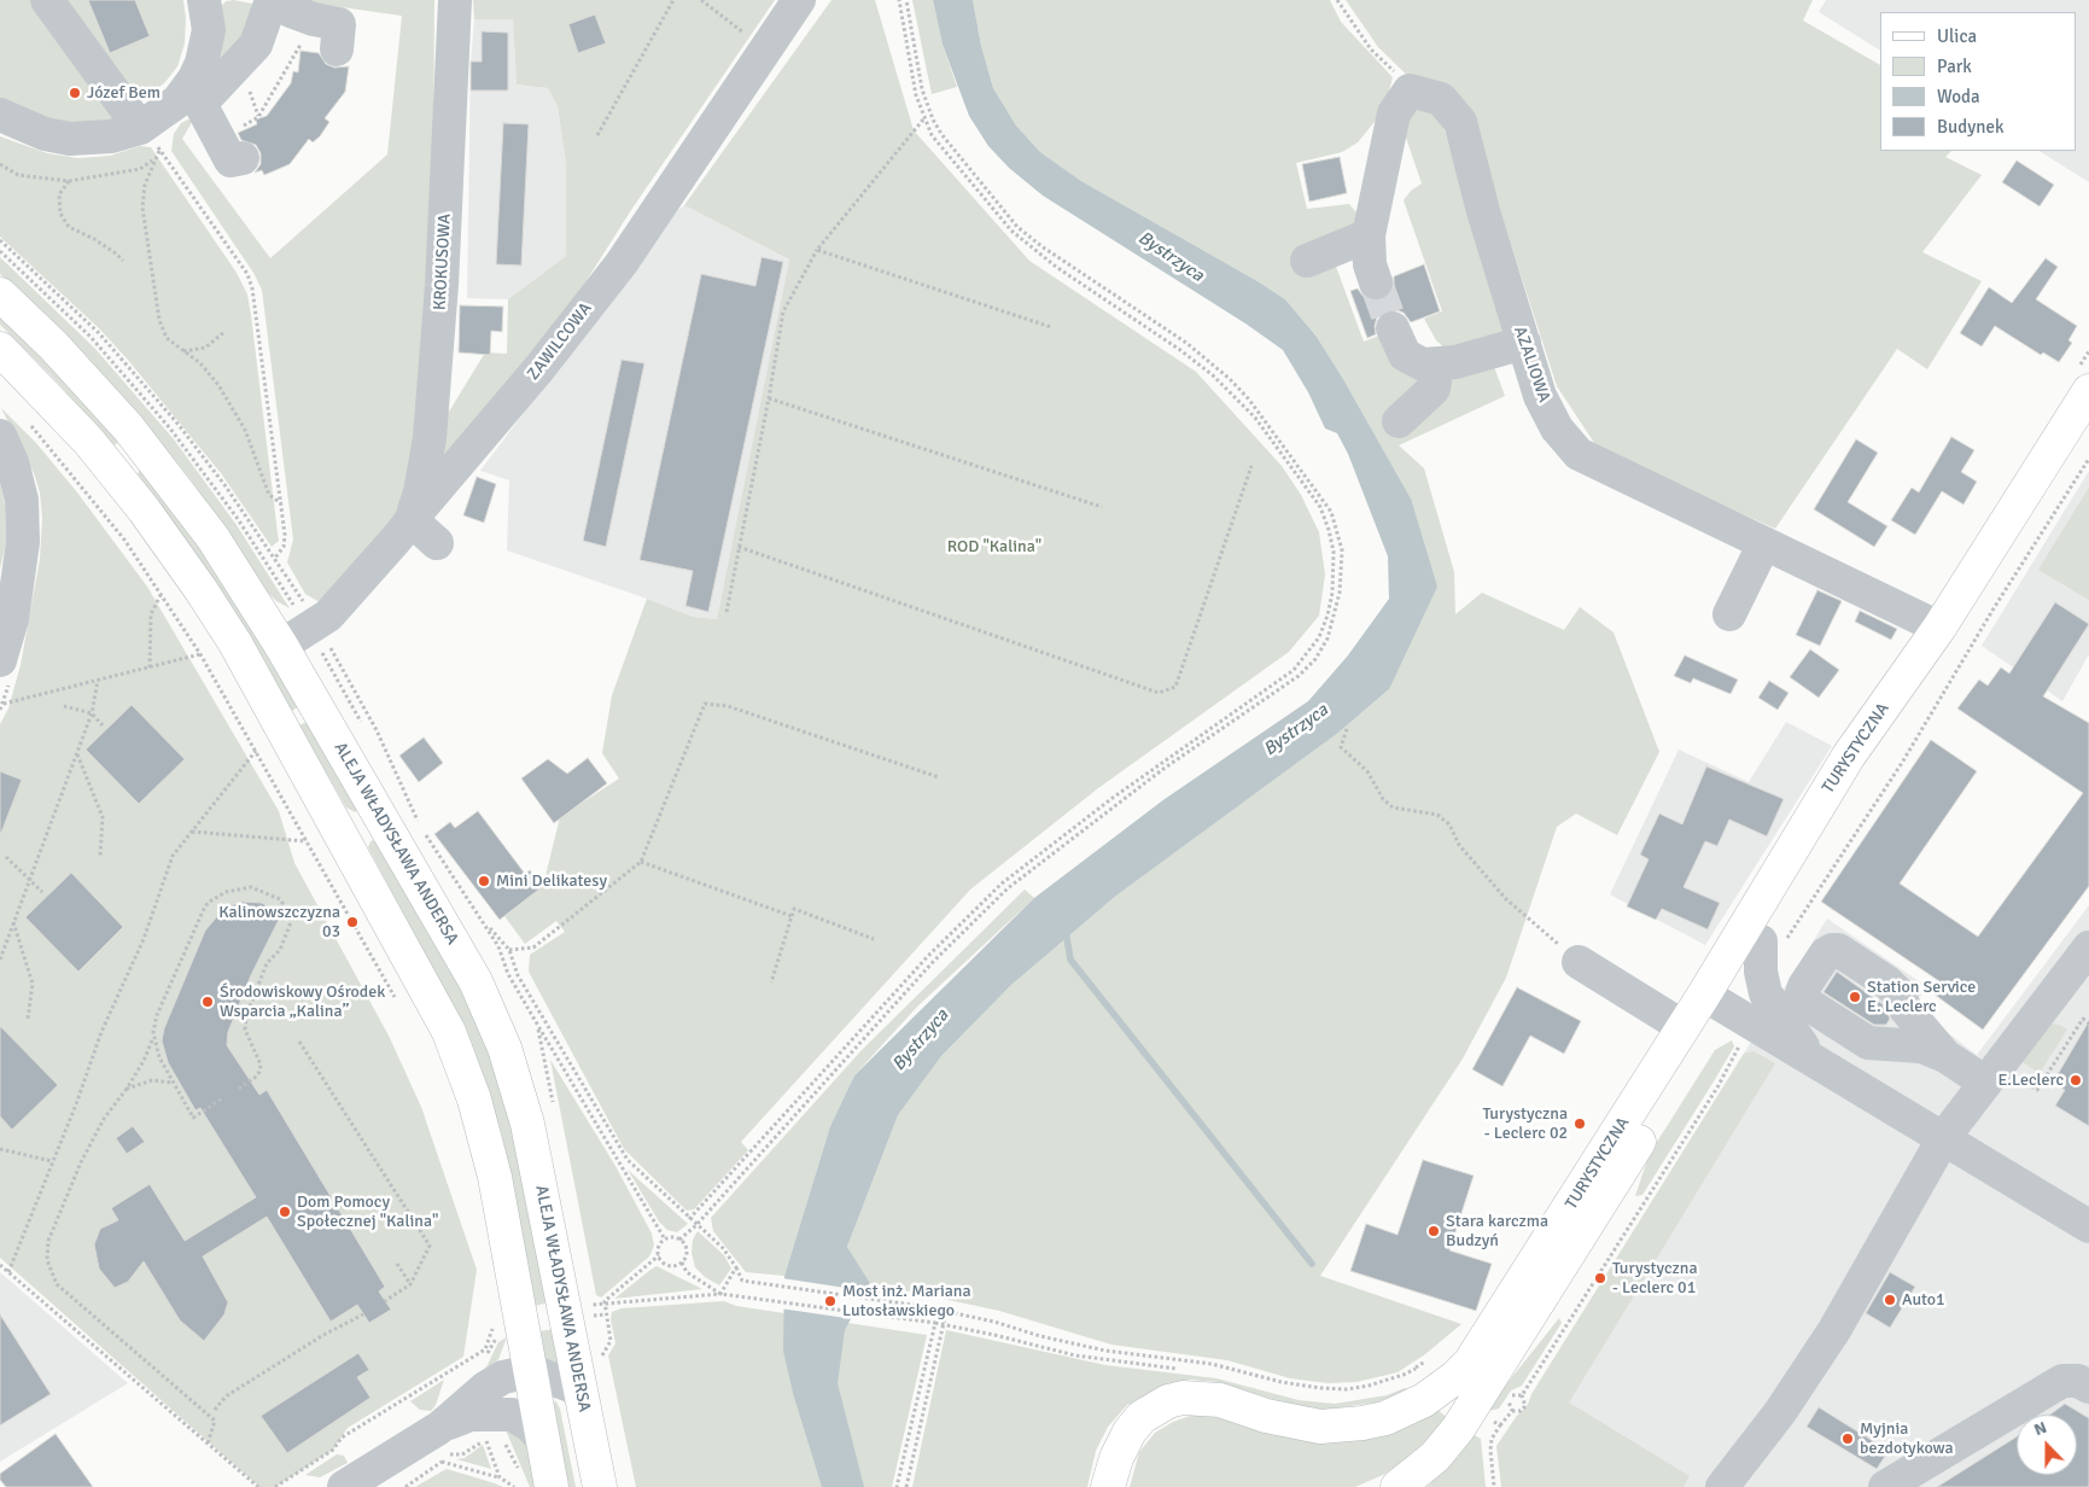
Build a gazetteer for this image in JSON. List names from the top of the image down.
{
  "streets": {
    "main road": ["TURYSTYCZNA", "ALEJA WŁADYSŁAWA ANDERSA"],
    "street": ["KROKUSOWA", "ZAWILCOWA", "AZALIOWA"]
  },
  "crossings": [
    ["KROKUSOWA", "ZAWILCOWA"],
    ["ZAWILCOWA", "ALEJA WŁADYSŁAWA ANDERSA"],
    ["AZALIOWA", "TURYSTYCZNA"]
  ],
  "water": ["Bystrzyca"],
  "parks": ["ROD \"Kalina\""],
  "places": [
    "Józef Bem",
    "Mini Delikatesy",
    "Kalinowszczyzna 03",
    "Station Service E. Leclerc",
    "Środowiskowy Ośrodek Wsparcia „Kalina”",
    "E.Leclerc",
    "Turystyczna - Leclerc 02",
    "Dom Pomocy Społecznej \"Kalina\"",
    "Stara karczma Budzyń",
    "Turystyczna - Leclerc 01",
    "Auto1",
    "Most inż. Mariana Lutosławskiego",
    "Myjnia bezdotykowa"
  ],
  "legend": [
    "Ulica",
    "Park",
    "Woda",
    "Budynek"
  ],
  "north": "top"
}
